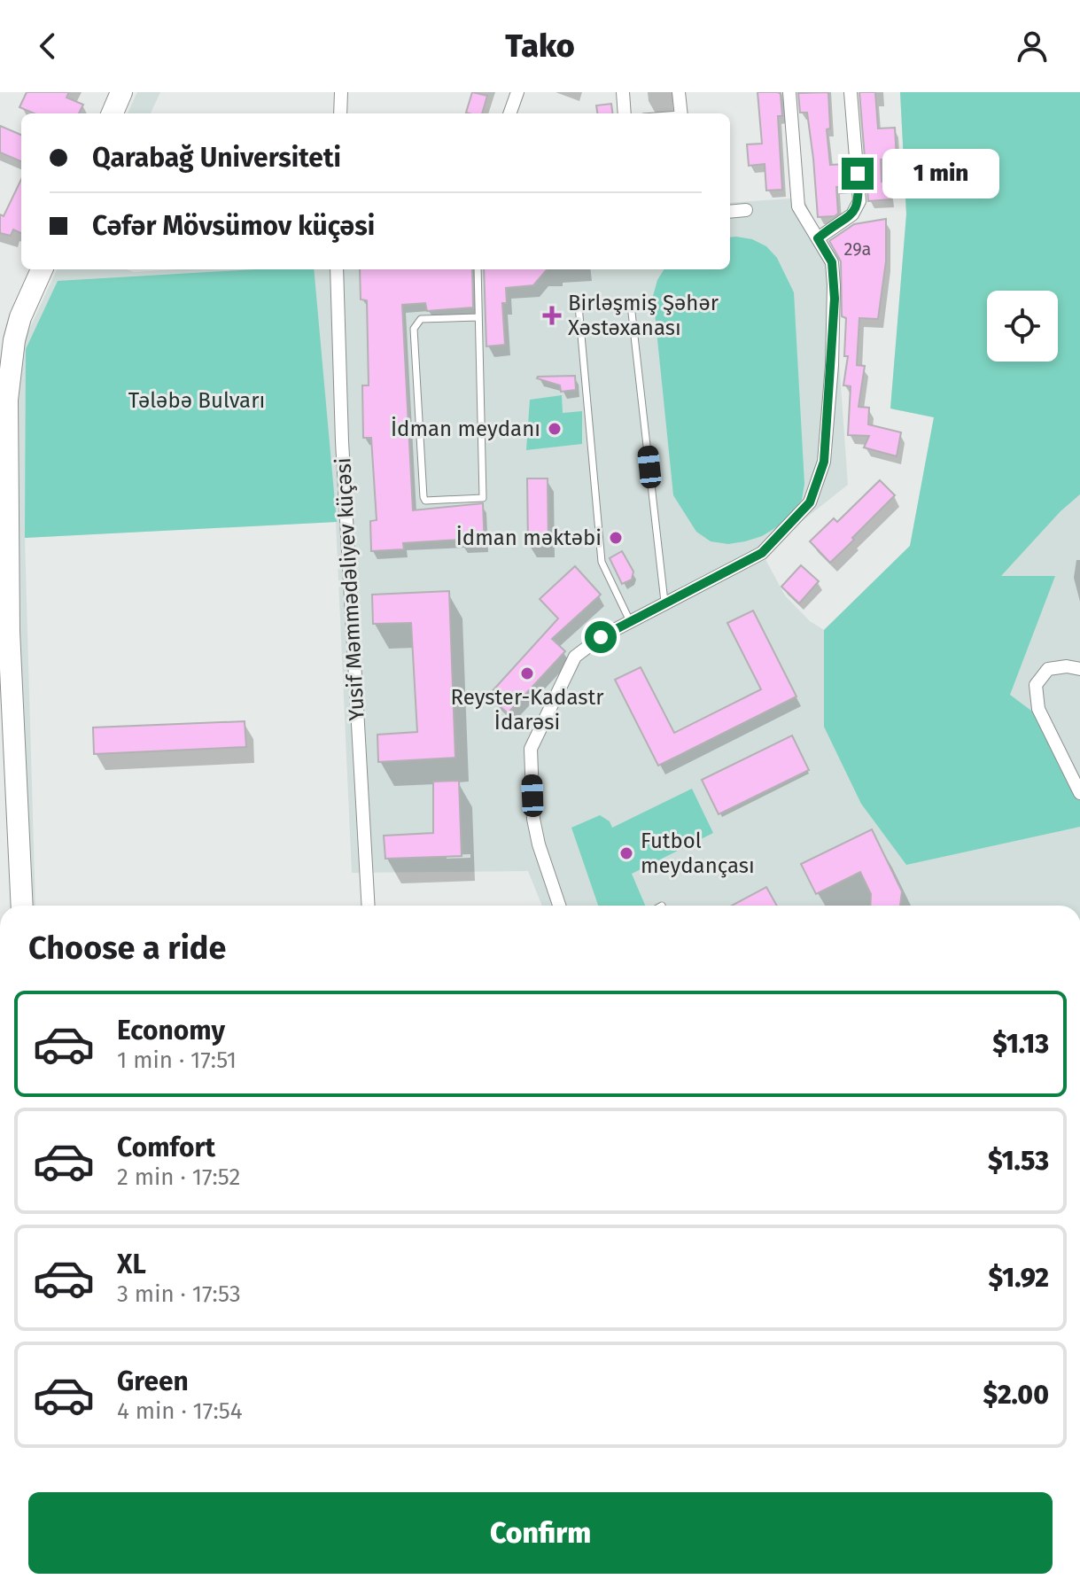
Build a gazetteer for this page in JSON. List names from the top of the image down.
{
  "streets": {
    "street": ["Yusif Məmmədəliyev küçəsi"]
  },
  "parks": ["Tələbə Bulvarı"],
  "places": {
    "health": ["Birləşmiş Şəhər Xəstəxanası"],
    "other": [
      "İdman meydanı",
      "İdman məktəbi",
      "Reyster-Kadastr İdarəsi",
      "Futbol meydançası"
    ]
  },
  "house_numbers": ["29a"],
  "page": {
    "header": "Tako",
    "banner": ["Qarabağ Universiteti", "Cəfər Mövsümov küçəsi"],
    "bubble": "1 min",
    "heading": "Choose a ride",
    "list": [
      {
        "name": "Economy",
        "note": "1 min · 17:51",
        "value": "$1.13"
      },
      {
        "name": "Comfort",
        "note": "2 min · 17:52",
        "value": "$1.53"
      },
      {
        "name": "XL",
        "note": "3 min · 17:53",
        "value": "$1.92"
      },
      {
        "name": "Green",
        "note": "4 min · 17:54",
        "value": "$2.00"
      }
    ],
    "buttons": "Confirm"
  }
}
